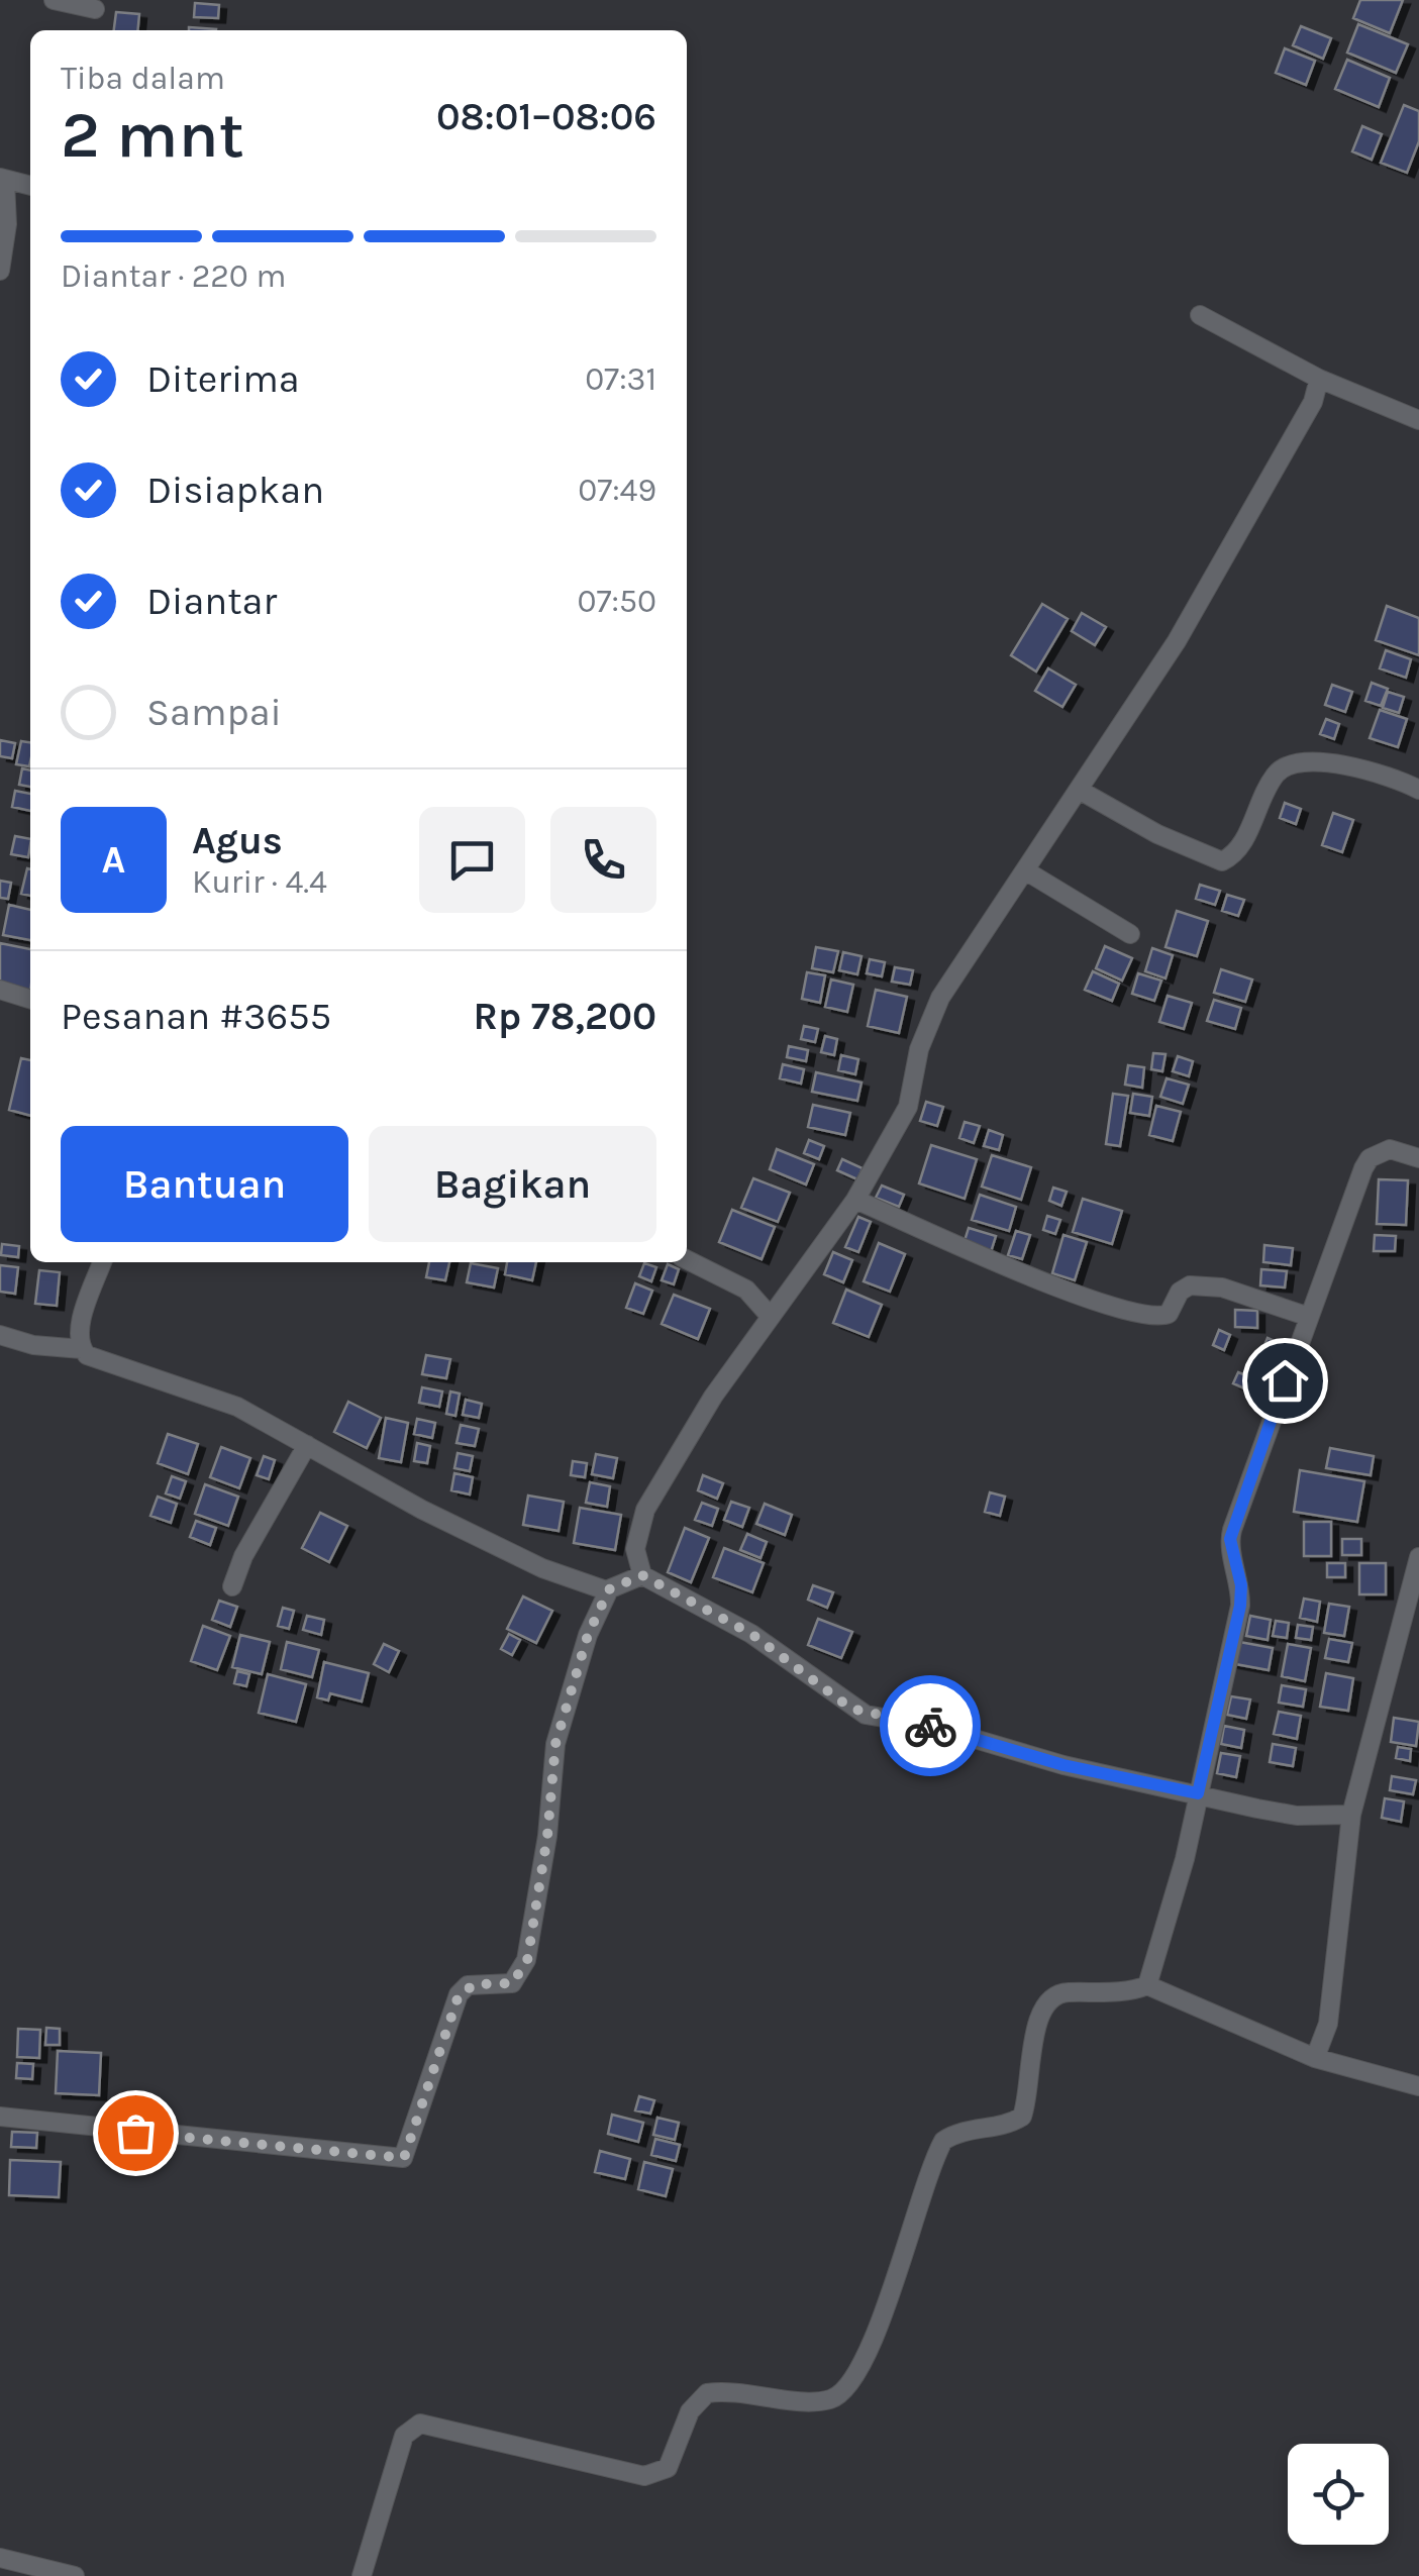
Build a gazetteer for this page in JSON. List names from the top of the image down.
{
  "page": {
    "heading": ["2 mnt", "Tiba dalam", "08:01–08:06"],
    "panel": [
      "Agus",
      "Kurir · 4.4",
      "Pesanan #3655",
      "Rp 78,200"
    ],
    "bar": "Diantar · 220 m",
    "list": [
      ["Diterima", "07:31"],
      ["Disiapkan", "07:49"],
      ["Diantar", "07:50"],
      "Sampai"
    ],
    "round": "A",
    "buttons": ["Bantuan", "Bagikan"]
  }
}
